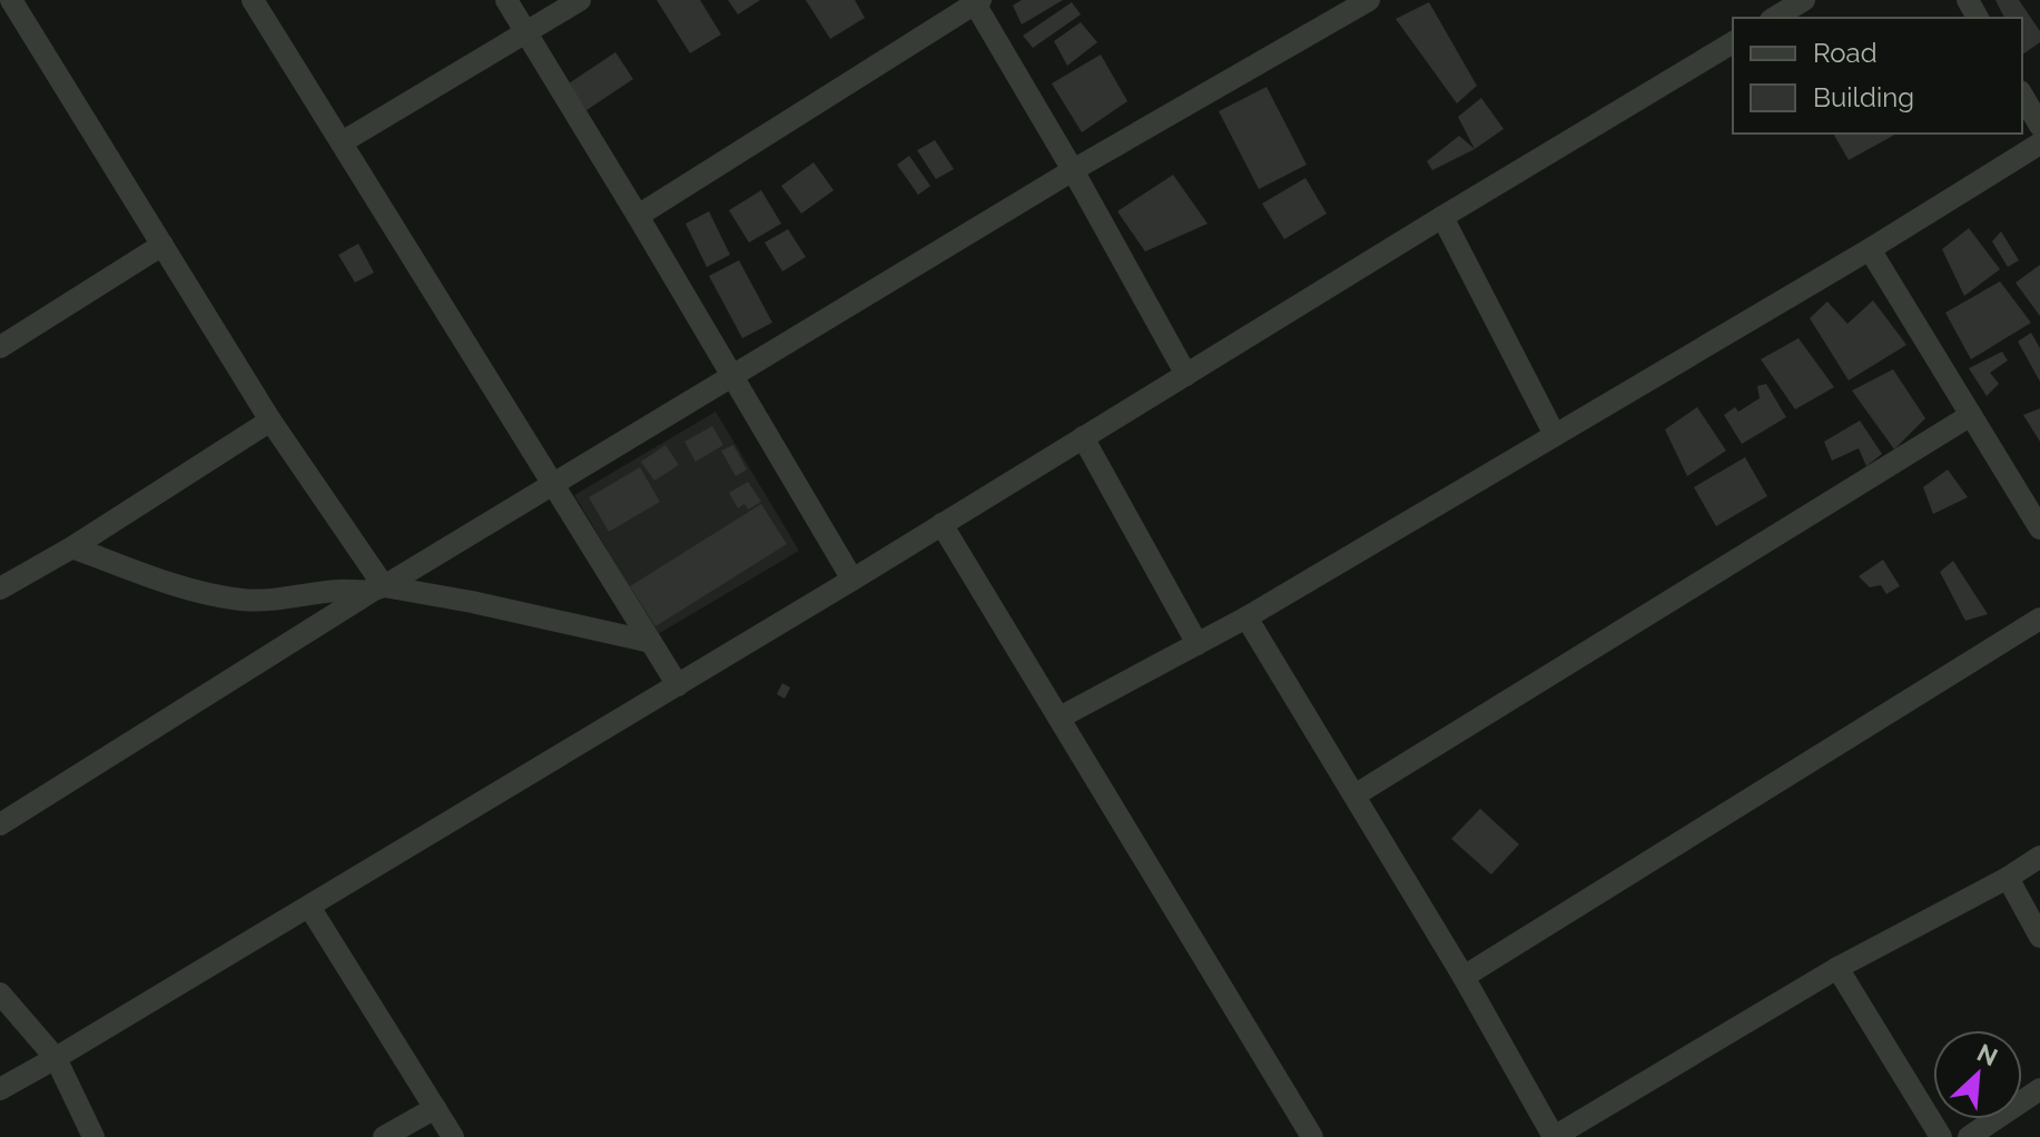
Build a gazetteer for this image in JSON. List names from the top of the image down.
{
  "legend": ["Road", "Building"],
  "north": "top right"
}
